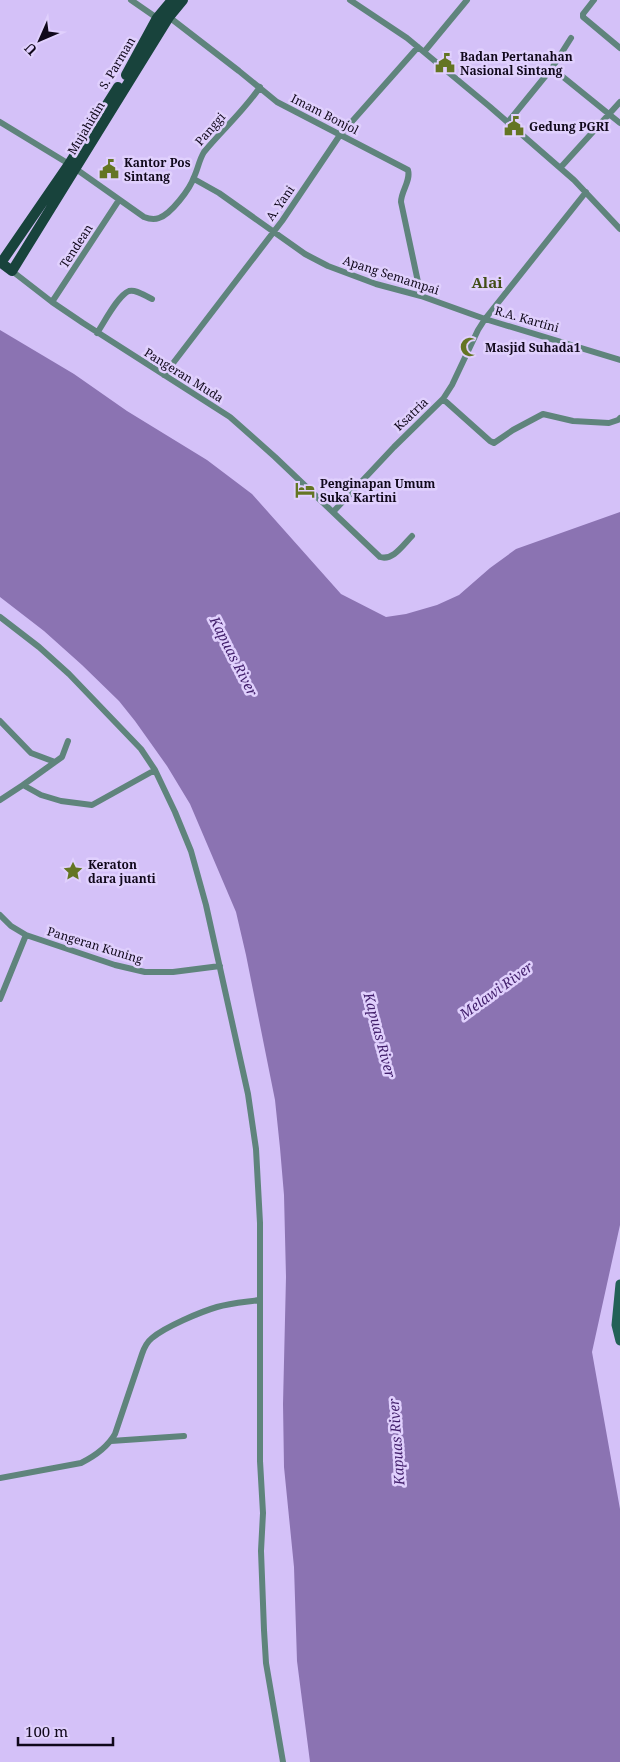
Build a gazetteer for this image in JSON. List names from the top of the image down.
{
  "streets": {
    "main road": ["S. Parman", "Mujahidin"],
    "street": [
      "Imam Bonjol",
      "Panggi",
      "A. Yani",
      "Tendean",
      "Apang Semampai",
      "R.A. Kartini",
      "Pangeran Muda",
      "Ksatria",
      "Pangeran Kuning"
    ]
  },
  "crossings": [
    ["S. Parman", "Mujahidin"],
    ["Imam Bonjol", "Mujahidin"],
    ["Imam Bonjol", "Panggi"],
    ["Imam Bonjol", "A. Yani"],
    ["Imam Bonjol", "Apang Semampai"],
    ["Mujahidin", "Pangeran Muda"],
    ["Panggi", "Tendean"],
    ["Panggi", "Apang Semampai"],
    ["A. Yani", "Apang Semampai"],
    ["A. Yani", "Pangeran Muda"],
    ["Tendean", "Pangeran Muda"],
    ["Apang Semampai", "R.A. Kartini"],
    ["Apang Semampai", "Ksatria"],
    ["R.A. Kartini", "Ksatria"],
    ["Pangeran Muda", "Ksatria"]
  ],
  "districts": ["Alai"],
  "water": ["Kapuas River", "Melawi River"],
  "places": {
    "public building": ["Badan Pertanahan Nasional Sintang", "Gedung PGRI", "Kantor Pos Sintang"],
    "mosque": ["Masjid Suhada1"],
    "hotel": ["Penginapan Umum Suka Kartini"],
    "place": ["Keraton dara juanti"]
  },
  "scale_bar": "100 m",
  "north": "bottom left"
}
